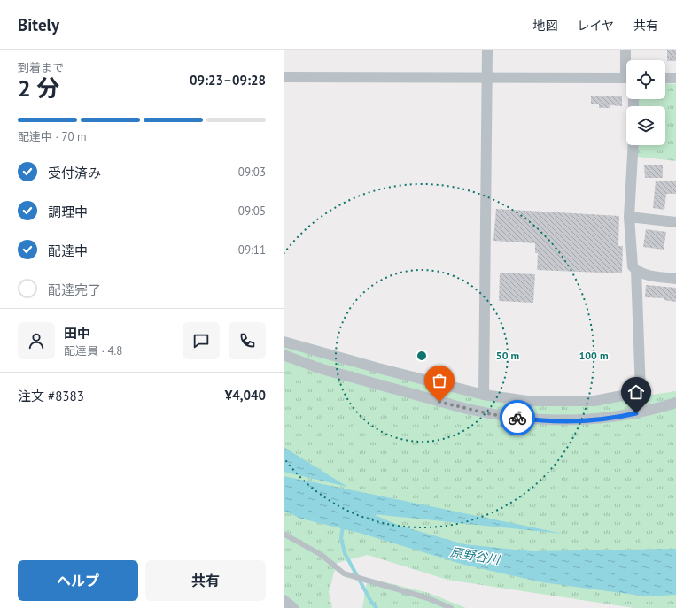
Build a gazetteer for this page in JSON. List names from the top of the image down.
{
  "water": ["原野谷川"],
  "page": {
    "header": "Bitely",
    "nav": ["地図", "レイヤ", "共有"],
    "heading": ["2 分", "到着まで", "09:23–09:28"],
    "panel": [
      "田中",
      "配達員 · 4.8",
      "注文 #8383",
      "¥4,040"
    ],
    "bar": "配達中 · 70 m",
    "list": [
      ["受付済み", "09:03"],
      ["調理中", "09:05"],
      ["配達中", "09:11"],
      "配達完了"
    ],
    "buttons": ["ヘルプ", "共有"]
  },
  "rings": ["50 m", "100 m"]
}
